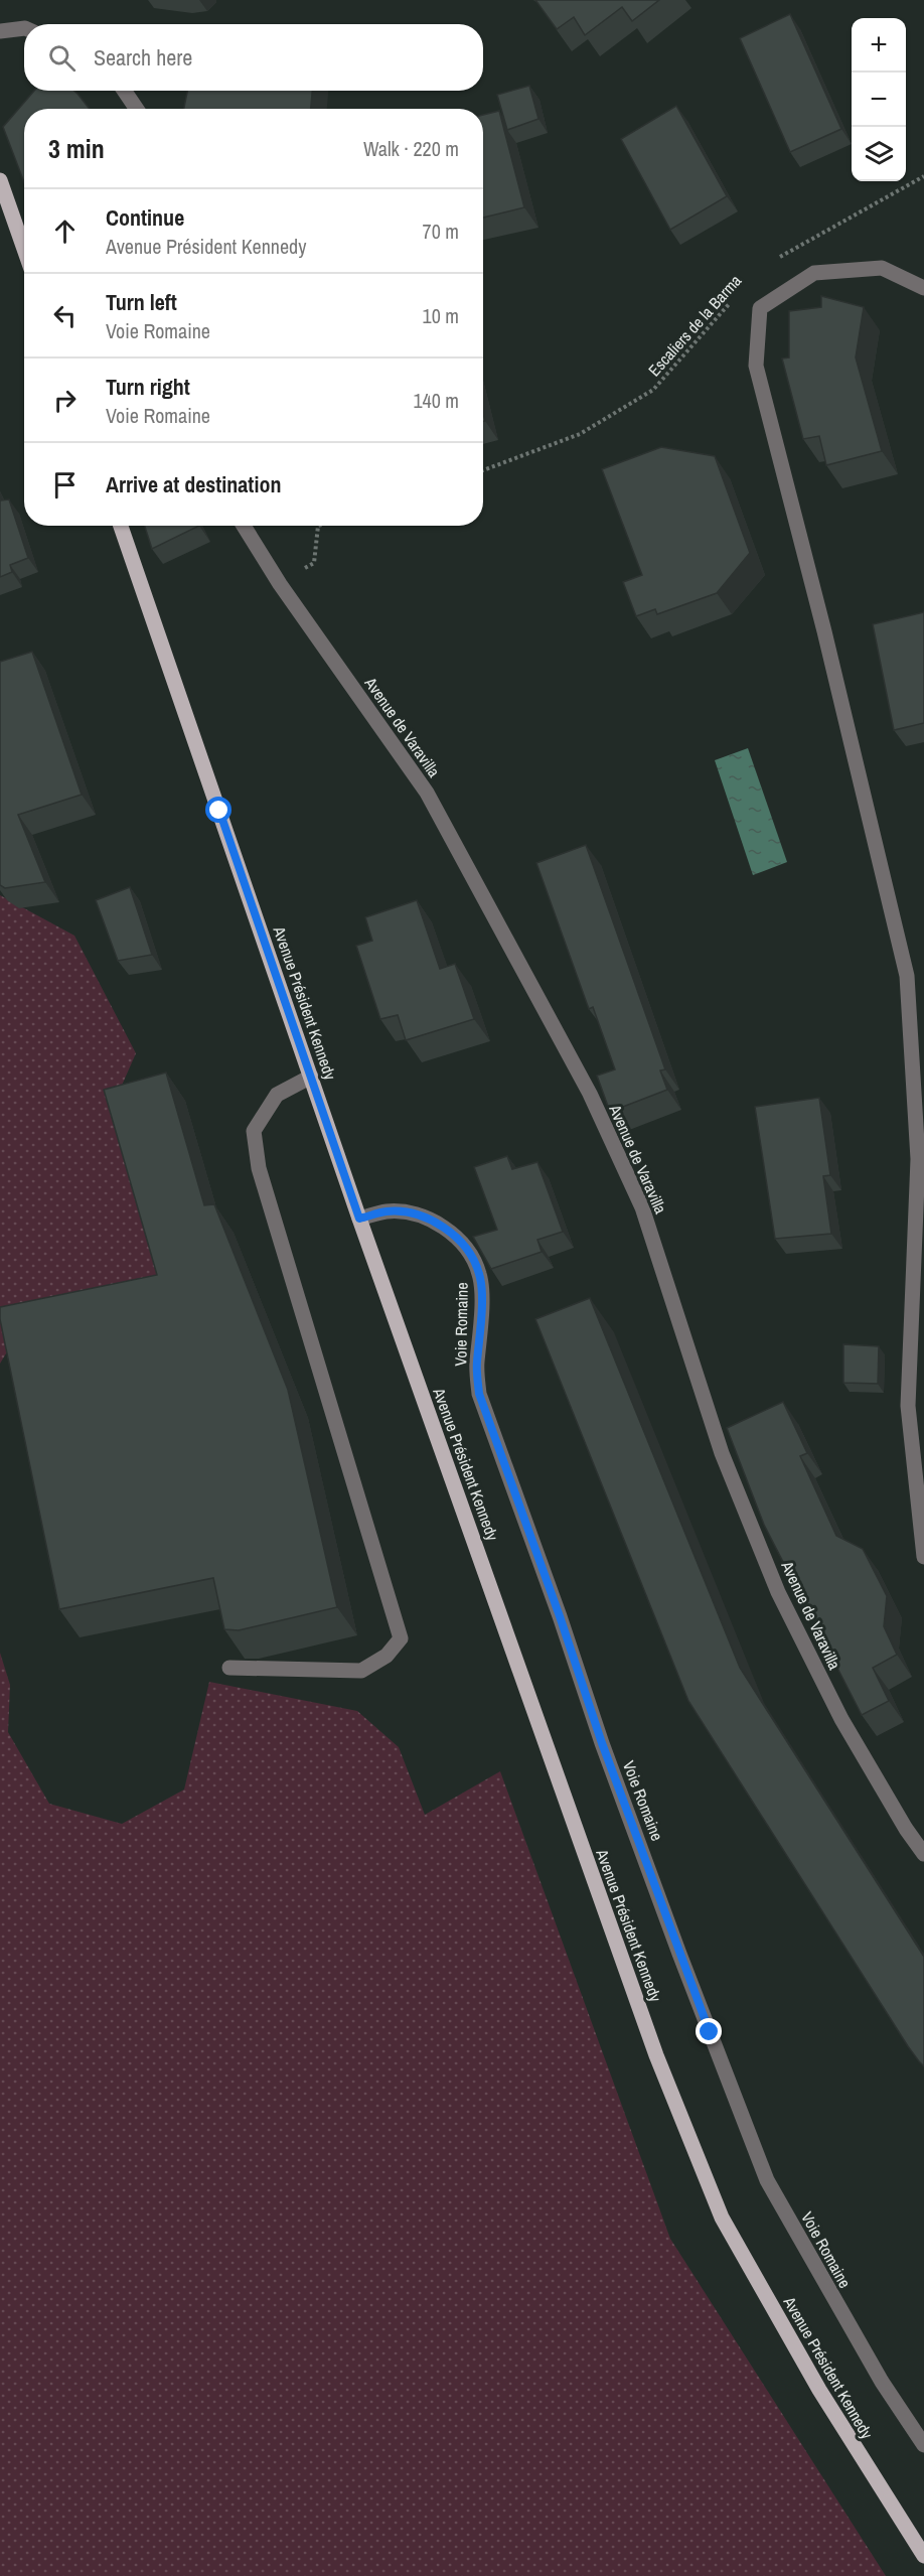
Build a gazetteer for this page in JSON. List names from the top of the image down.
{
  "streets": {
    "main road": ["Avenue Président Kennedy"],
    "street": ["Avenue de Varavilla", "Voie Romaine"],
    "path": ["Escaliers de la Barma"]
  },
  "crossings": [
    ["Avenue Président Kennedy", "Voie Romaine"]
  ],
  "page": {
    "map_buttons": ["+", "−"],
    "search": "Search here",
    "heading": ["3 min", "Walk · 220 m"],
    "list": [
      ["Continue", "Avenue Président Kennedy", "70 m"],
      ["Turn left", "Voie Romaine", "10 m"],
      ["Turn right", "Voie Romaine", "140 m"],
      "Arrive at destination"
    ]
  }
}
